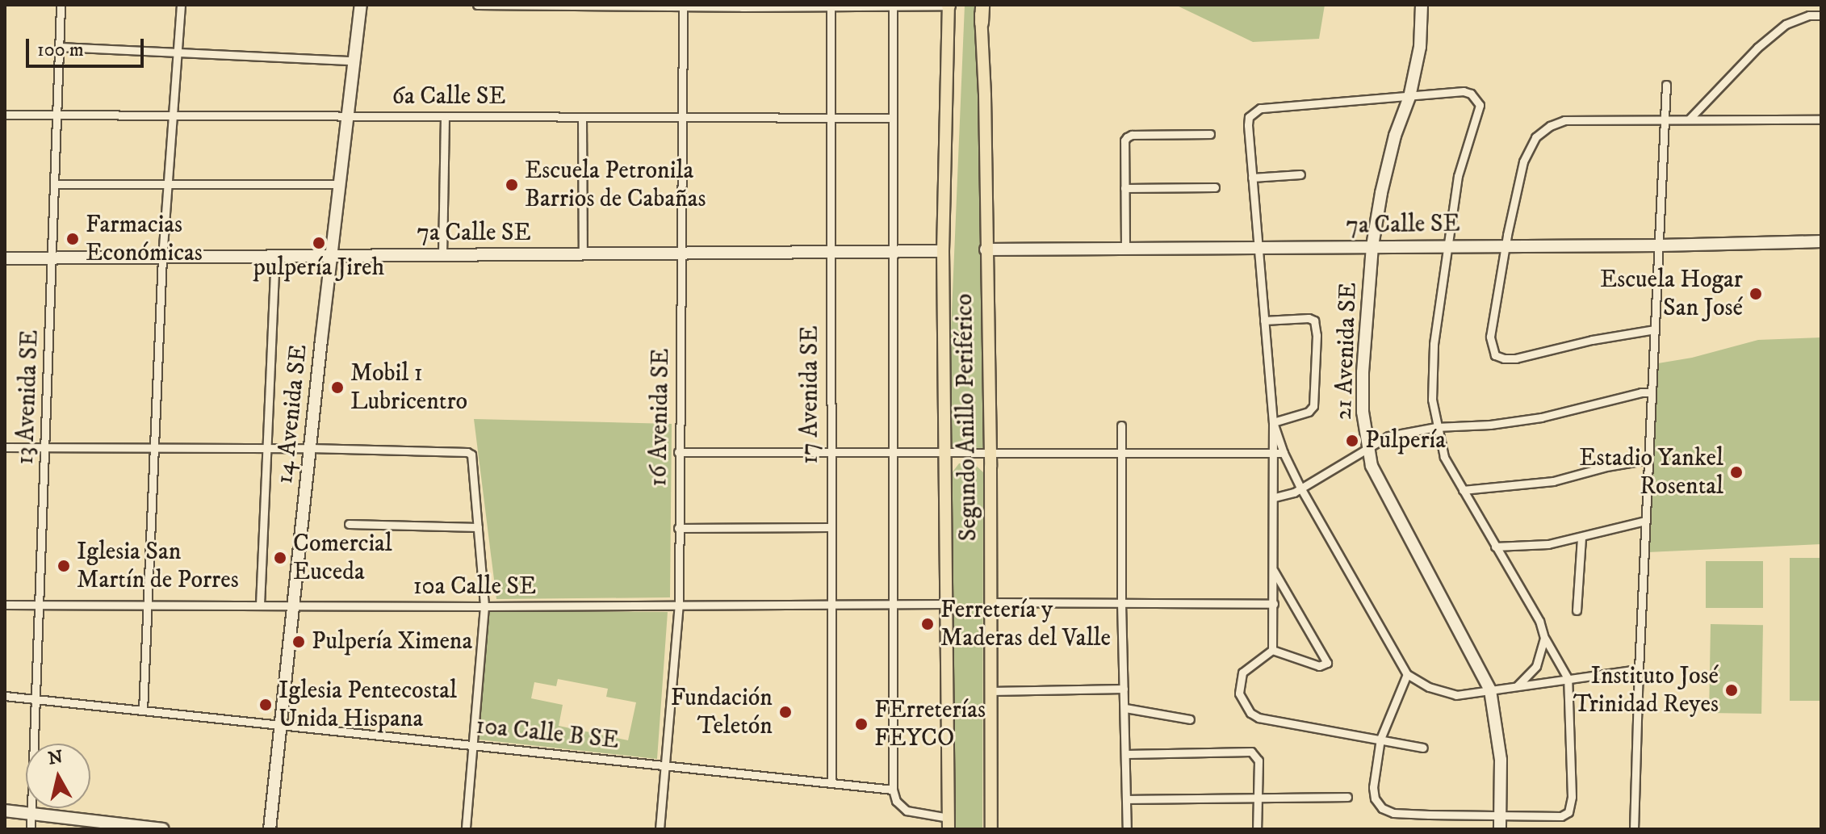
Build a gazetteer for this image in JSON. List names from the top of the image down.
{
  "streets": {
    "main road": ["Segundo Anillo Periférico"],
    "street": [
      "6a Calle SE",
      "7a Calle SE",
      "21 Avenida SE",
      "17 Avenida SE",
      "13 Avenida SE",
      "14 Avenida SE",
      "16 Avenida SE",
      "10a Calle SE",
      "10a Calle B SE"
    ]
  },
  "crossings": [
    ["6a Calle SE", "17 Avenida SE"],
    ["6a Calle SE", "13 Avenida SE"],
    ["6a Calle SE", "14 Avenida SE"],
    ["6a Calle SE", "16 Avenida SE"],
    ["7a Calle SE", "21 Avenida SE"],
    ["7a Calle SE", "17 Avenida SE"],
    ["7a Calle SE", "13 Avenida SE"],
    ["7a Calle SE", "14 Avenida SE"],
    ["7a Calle SE", "16 Avenida SE"],
    ["7a Calle SE", "Segundo Anillo Periférico"],
    ["17 Avenida SE", "10a Calle SE"],
    ["17 Avenida SE", "10a Calle B SE"],
    ["13 Avenida SE", "10a Calle SE"],
    ["13 Avenida SE", "10a Calle B SE"],
    ["14 Avenida SE", "10a Calle SE"],
    ["14 Avenida SE", "10a Calle B SE"],
    ["16 Avenida SE", "10a Calle SE"],
    ["16 Avenida SE", "10a Calle B SE"],
    ["Segundo Anillo Periférico", "10a Calle SE"]
  ],
  "places": [
    "Escuela Petronila Barrios de Cabañas",
    "Farmacias Económicas",
    "pulpería Jireh",
    "Escuela Hogar San José",
    "Mobil 1 Lubricentro",
    "Pulpería",
    "Estadio Yankel Rosental",
    "Comercial Euceda",
    "Iglesia San Martín de Porres",
    "Ferretería y Maderas del Valle",
    "Pulpería Ximena",
    "Instituto José Trinidad Reyes",
    "Iglesia Pentecostal Unida Hispana",
    "Fundación Teletón",
    "FErreterías FEYCO"
  ],
  "scale_bar": "100 m",
  "north": "top"
}
